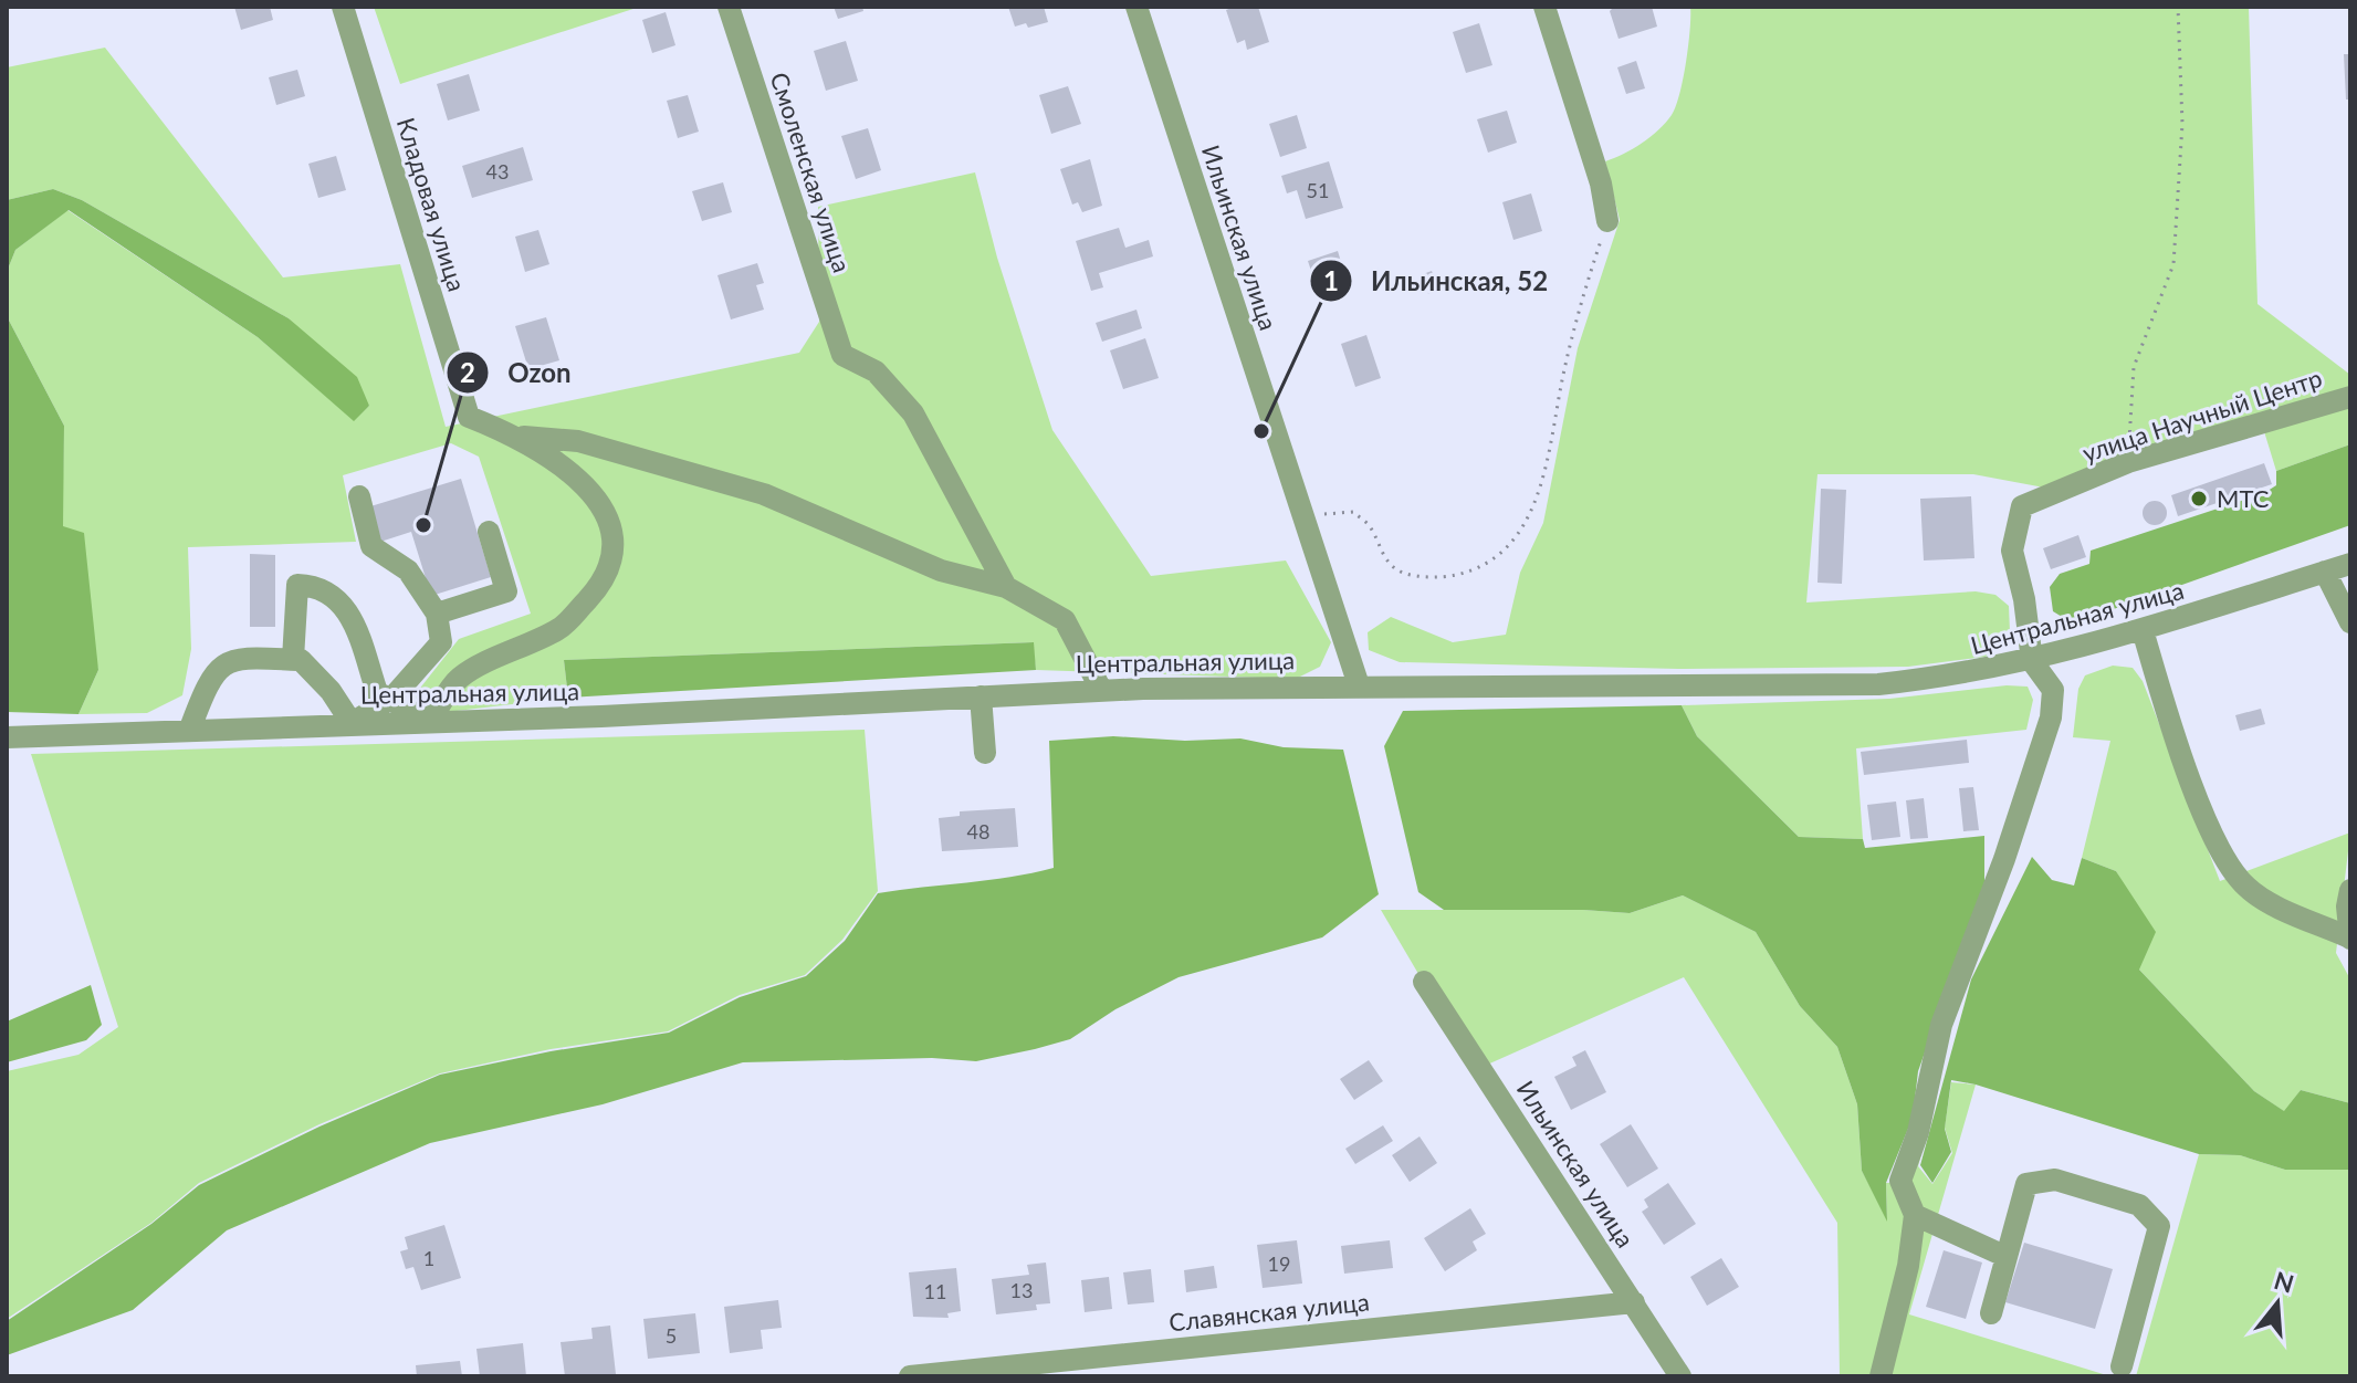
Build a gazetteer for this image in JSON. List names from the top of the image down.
{
  "streets": {
    "street": [
      "Смоленская улица",
      "Кладовая улица",
      "Ильинская улица",
      "улица Научный Центр",
      "Центральная улица",
      "Славянская улица"
    ]
  },
  "crossings": [
    ["Ильинская улица", "Центральная улица"],
    ["Ильинская улица", "Славянская улица"],
    ["улица Научный Центр", "Центральная улица"]
  ],
  "places": ["Ильинская, 52", "МТС", "Ozon"],
  "house_numbers": [
    "43",
    "51",
    "48",
    "1",
    "19",
    "13",
    "11",
    "5"
  ],
  "north": "top"
}
